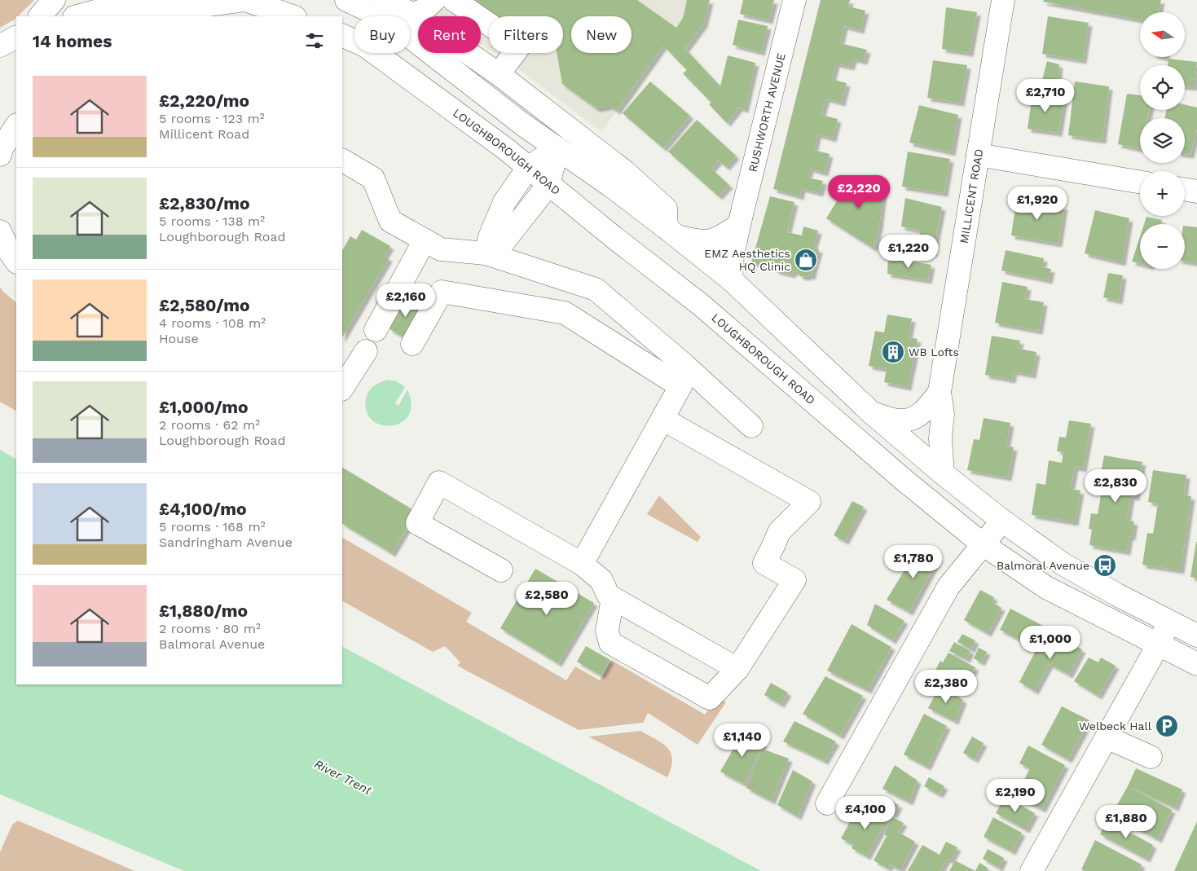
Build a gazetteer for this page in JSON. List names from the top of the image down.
{
  "streets": {
    "main road": ["RUSHWORTH AVENUE", "LOUGHBOROUGH ROAD", "MILLICENT ROAD"]
  },
  "water": ["River Trent"],
  "places": {
    "shop": ["EMZ Aesthetics HQ Clinic"],
    "building": ["WB Lofts"],
    "bus stop": ["Balmoral Avenue"],
    "parking": ["Welbeck Hall"]
  },
  "north": "left",
  "page": {
    "map_buttons": ["+", "−"],
    "chip": [
      "Buy",
      "Rent",
      "Filters",
      "New"
    ],
    "heading": "14 homes",
    "list": [
      {
        "name": "£2,220/mo",
        "note": "5 rooms · 123 m² · Millicent Road"
      },
      {
        "name": "£2,830/mo",
        "note": "5 rooms · 138 m² · Loughborough Road"
      },
      {
        "name": "£2,580/mo",
        "note": "4 rooms · 108 m² · House"
      },
      {
        "name": "£1,000/mo",
        "note": "2 rooms · 62 m² · Loughborough Road"
      },
      {
        "name": "£4,100/mo",
        "note": "5 rooms · 168 m² · Sandringham Avenue"
      },
      {
        "name": "£1,880/mo",
        "note": "2 rooms · 80 m² · Balmoral Avenue"
      }
    ],
    "price": [
      "£2,710",
      "£2,220",
      "£1,920",
      "£1,220",
      "£2,160",
      "£2,830",
      "£1,780",
      "£2,580",
      "£1,000",
      "£2,380",
      "£1,140",
      "£2,190",
      "£4,100",
      "£1,880"
    ]
  }
}
